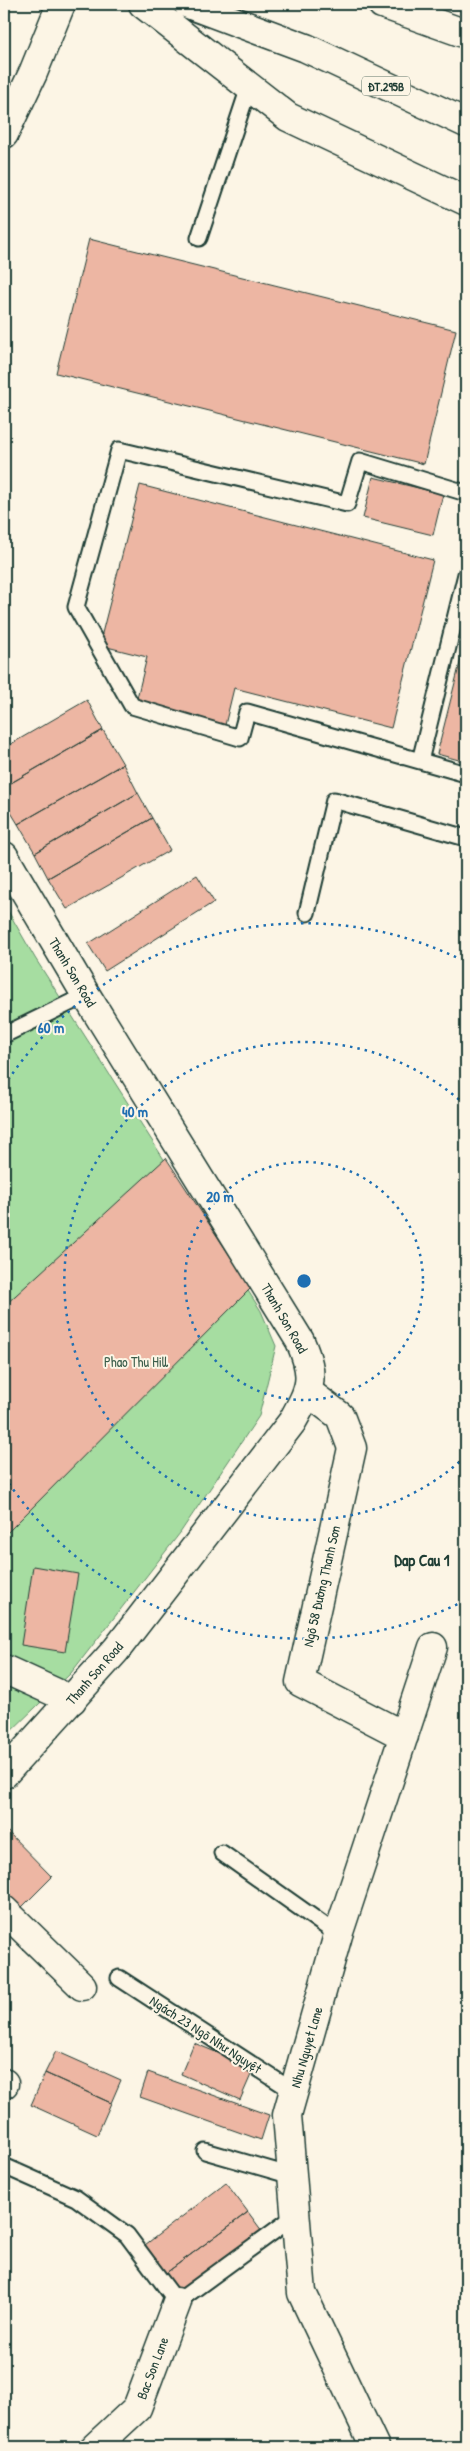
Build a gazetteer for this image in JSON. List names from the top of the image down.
{
  "streets": {
    "street": [
      "ĐT.295B",
      "Thanh Son Road",
      "Ngõ 58 Đường Thanh Sơn",
      "Nhu Nguyet Lane",
      "Bac Son Lane"
    ],
    "lane": ["Ngách 23 Ngõ Như Nguyệt"]
  },
  "crossings": [
    ["Thanh Son Road", "Ngõ 58 Đường Thanh Sơn"],
    ["Ngõ 58 Đường Thanh Sơn", "Nhu Nguyet Lane"],
    ["Ngách 23 Ngõ Như Nguyệt", "Nhu Nguyet Lane"]
  ],
  "districts": ["Dap Cau 1"],
  "parks": ["Phao Thu Hill"],
  "rings": ["60 m", "40 m", "20 m"]
}
